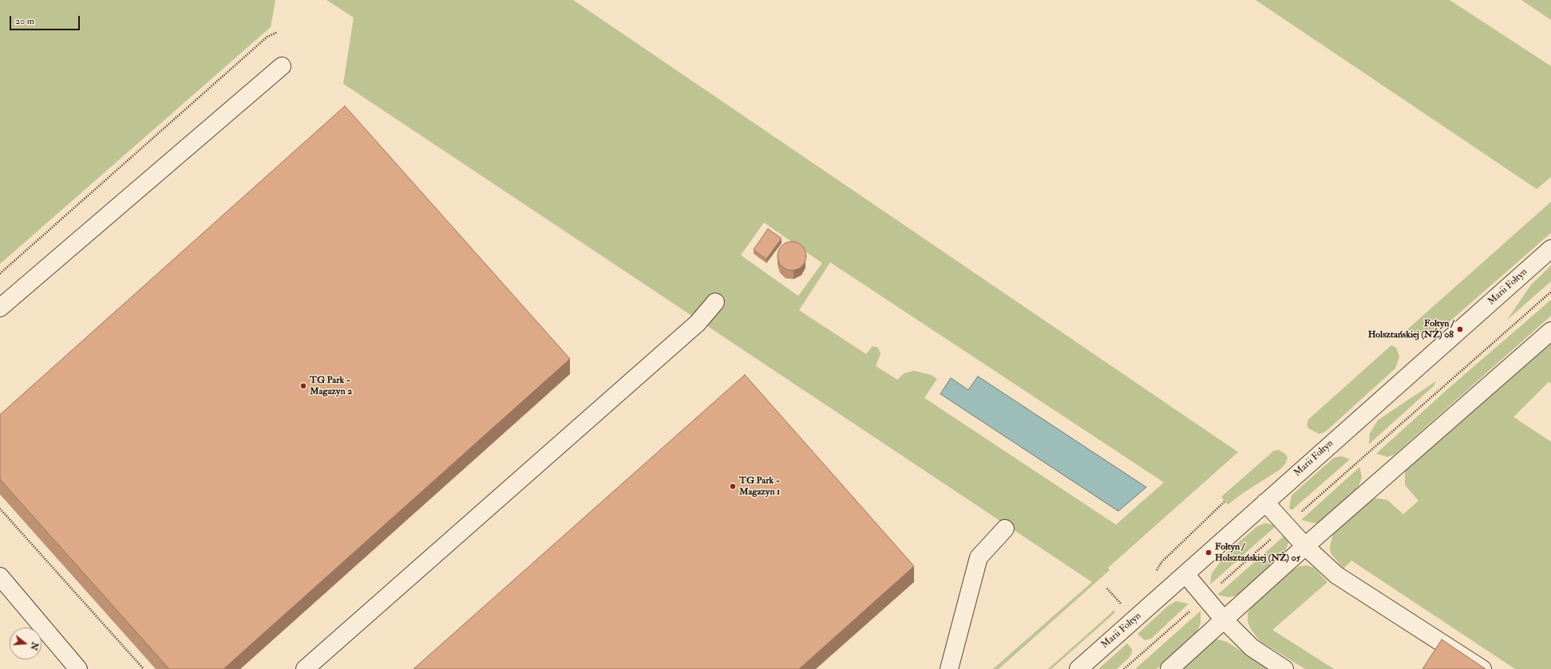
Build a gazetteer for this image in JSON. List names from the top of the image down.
{
  "streets": {
    "street": ["Marii Fołtyn"]
  },
  "places": [
    "Fołtyn / Holsztańskiej (NŻ) 08",
    "TG Park - Magazyn 2",
    "TG Park - Magazyn 1",
    "Fołtyn / Holsztańskiej (NŻ) 05"
  ],
  "scale_bar": "20 m",
  "north": "right"
}
